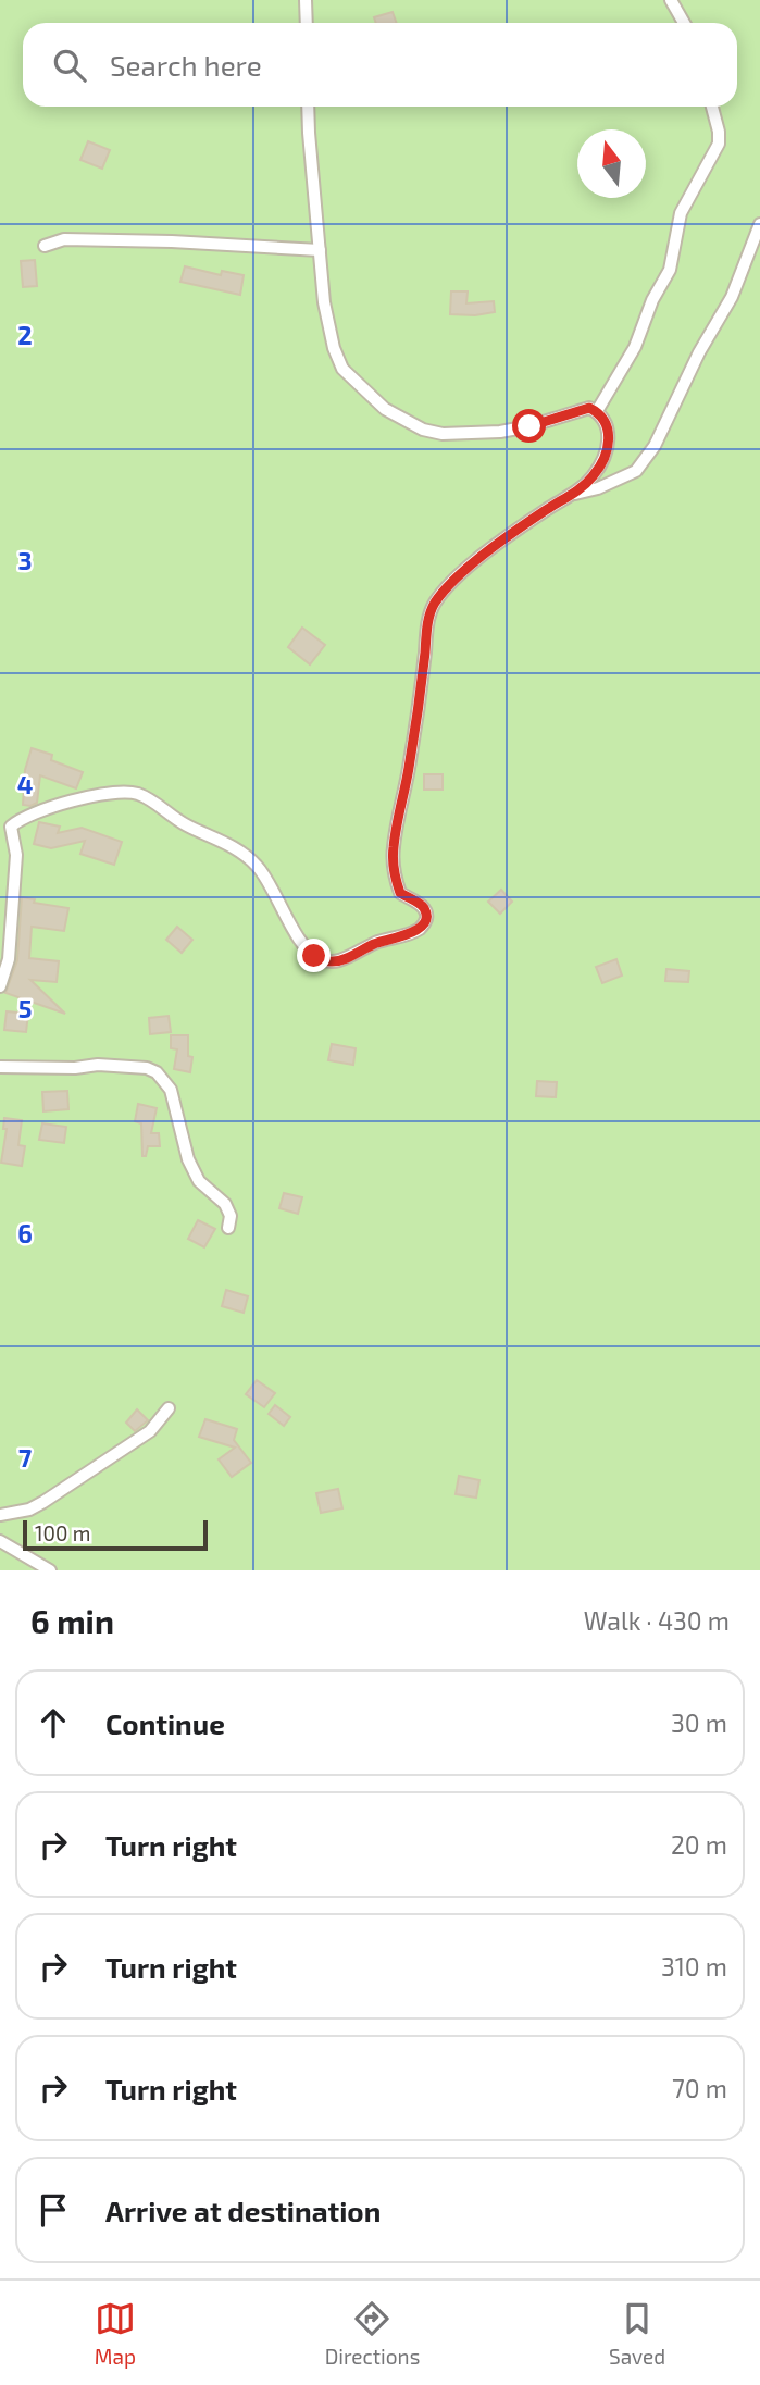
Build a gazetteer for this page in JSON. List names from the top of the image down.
{
  "scale_bar": "100 m",
  "north": "top",
  "page": {
    "search": "Search here",
    "scale": "100 m",
    "heading": ["6 min", "Walk · 430 m"],
    "list": [
      ["Continue", "30 m"],
      ["Turn right", "20 m"],
      ["Turn right", "310 m"],
      ["Turn right", "70 m"],
      "Arrive at destination"
    ],
    "nav": ["Map", "Directions", "Saved"]
  },
  "grid": {
    "rows": [
      "2",
      "3",
      "4",
      "5",
      "6",
      "7"
    ]
  }
}
